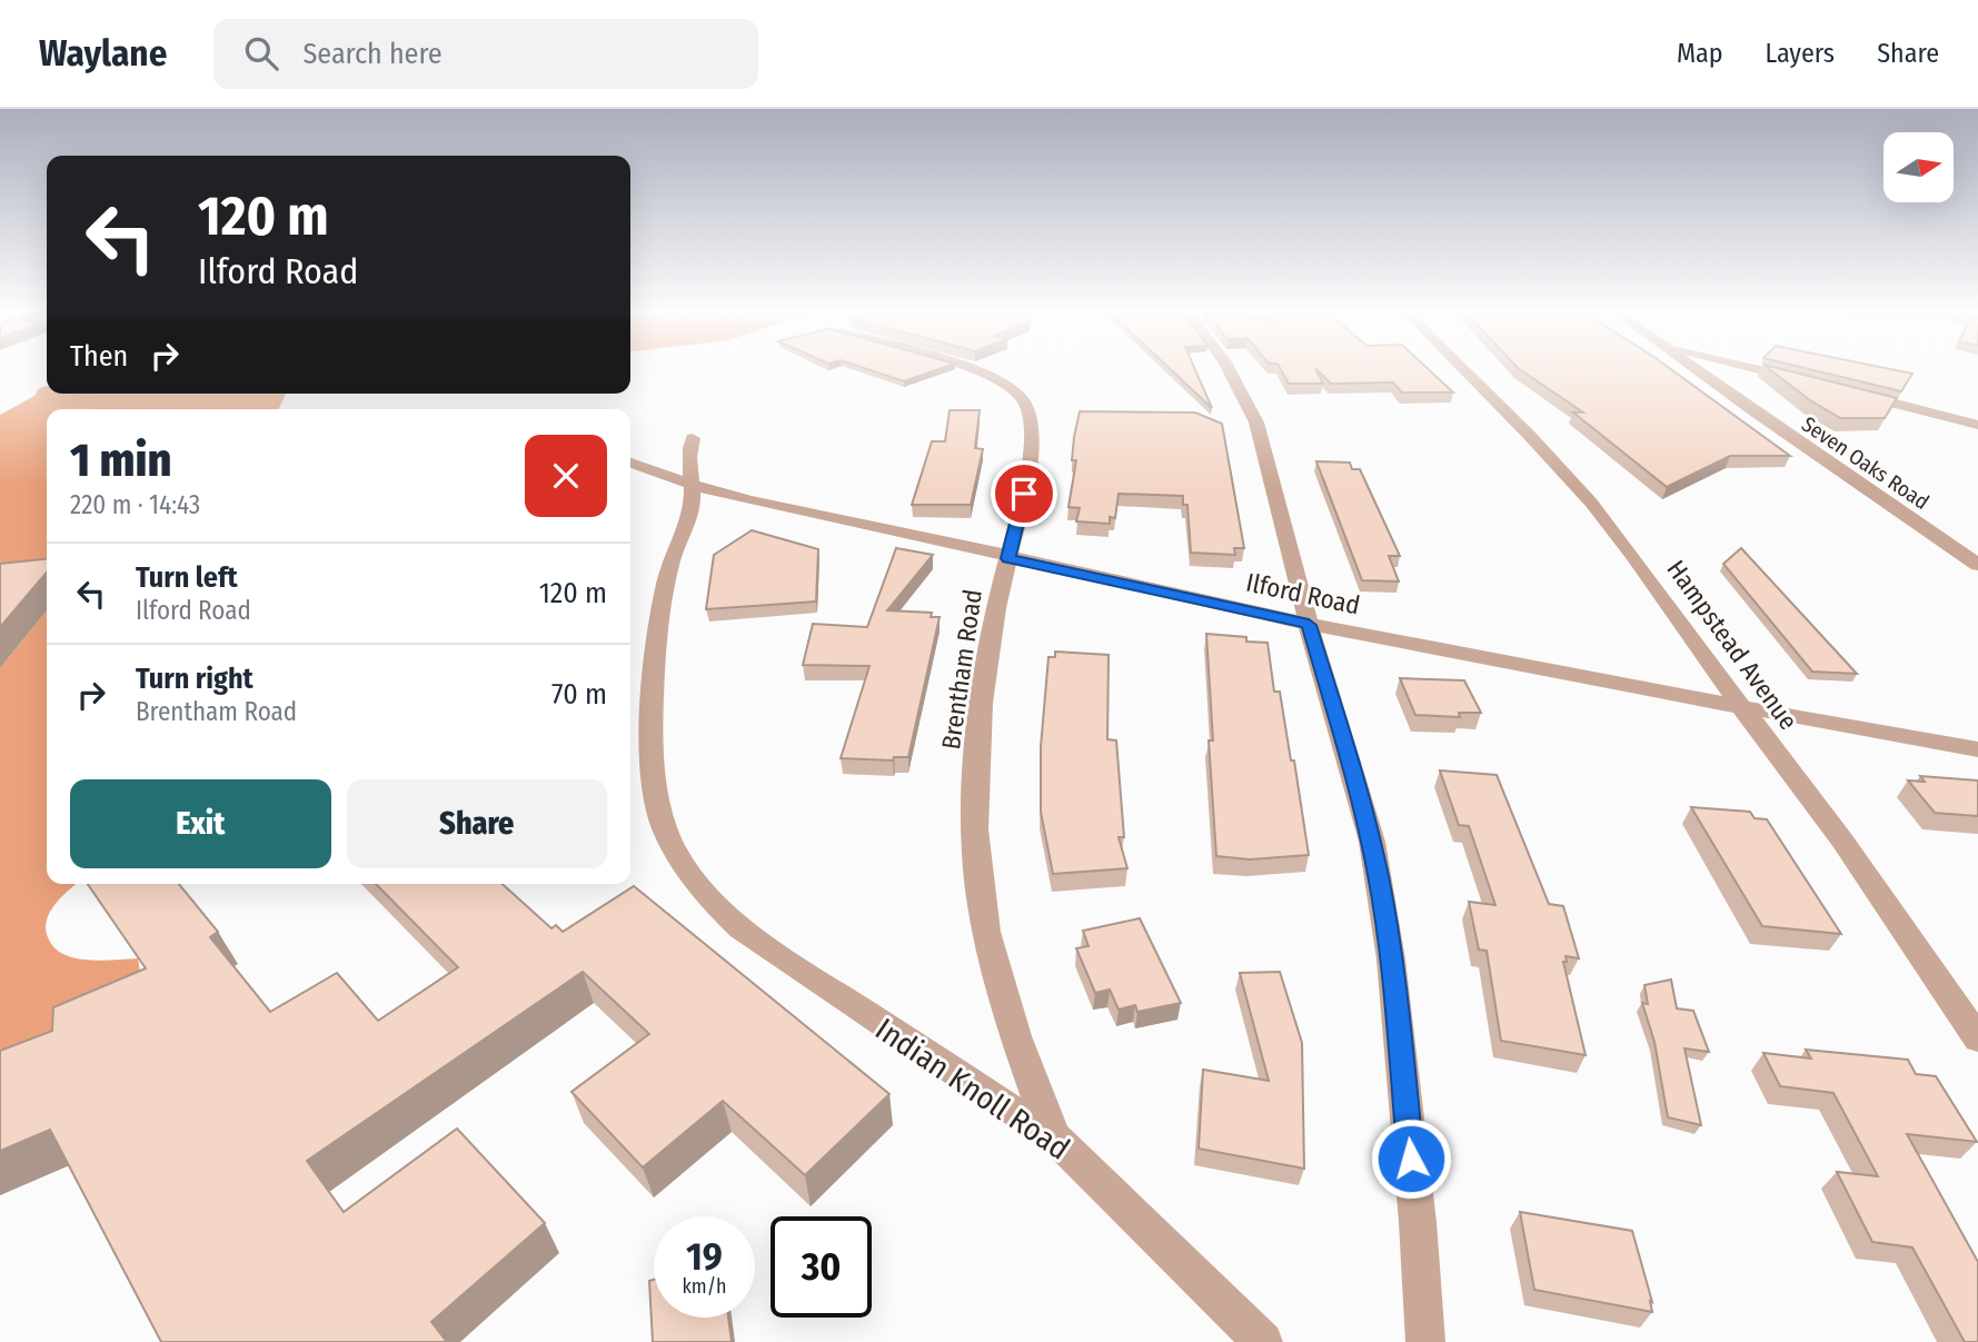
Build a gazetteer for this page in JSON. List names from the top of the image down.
{
  "streets": {
    "street": [
      "Seven Oaks Road",
      "Ilford Road",
      "Hampstead Avenue",
      "Brentham Road",
      "Indian Knoll Road"
    ]
  },
  "crossings": [
    ["Ilford Road", "Hampstead Avenue"],
    ["Ilford Road", "Brentham Road"],
    ["Ilford Road", "Indian Knoll Road"],
    ["Brentham Road", "Indian Knoll Road"]
  ],
  "north": "right",
  "page": {
    "header": "Waylane",
    "search": "Search here",
    "nav": ["Map", "Layers", "Share"],
    "turn": ["120 m", "Ilford Road"],
    "then": "Then",
    "heading": ["1 min", "220 m · 14:43"],
    "list": [
      {
        "name": "Turn left",
        "note": "Ilford Road",
        "value": "120 m"
      },
      {
        "name": "Turn right",
        "note": "Brentham Road",
        "value": "70 m"
      }
    ],
    "buttons": ["Exit", "Share"],
    "speed": "19 km/h",
    "limit": "30"
  }
}
